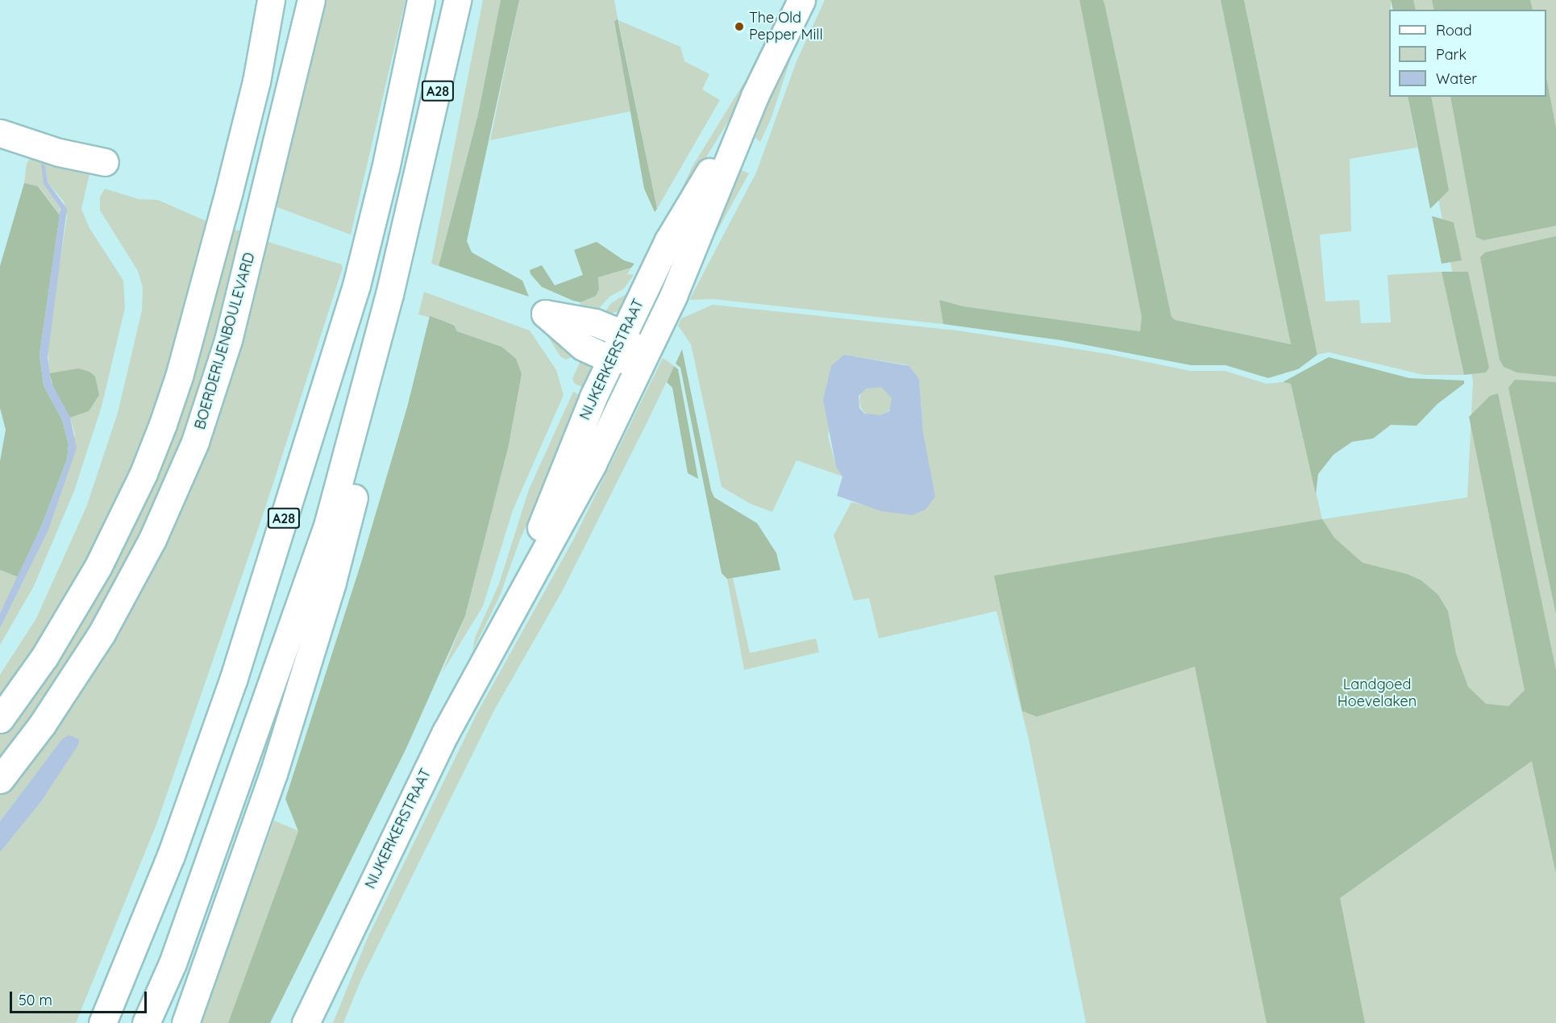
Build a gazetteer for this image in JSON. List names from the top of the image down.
{
  "streets": {
    "main road": ["A28", "BOERDERIJENBOULEVARD", "NIJKERKERSTRAAT"]
  },
  "parks": ["Landgoed Hoevelaken"],
  "places": ["The Old Pepper Mill"],
  "legend": ["Road", "Park", "Water"],
  "scale_bar": "50 m"
}
